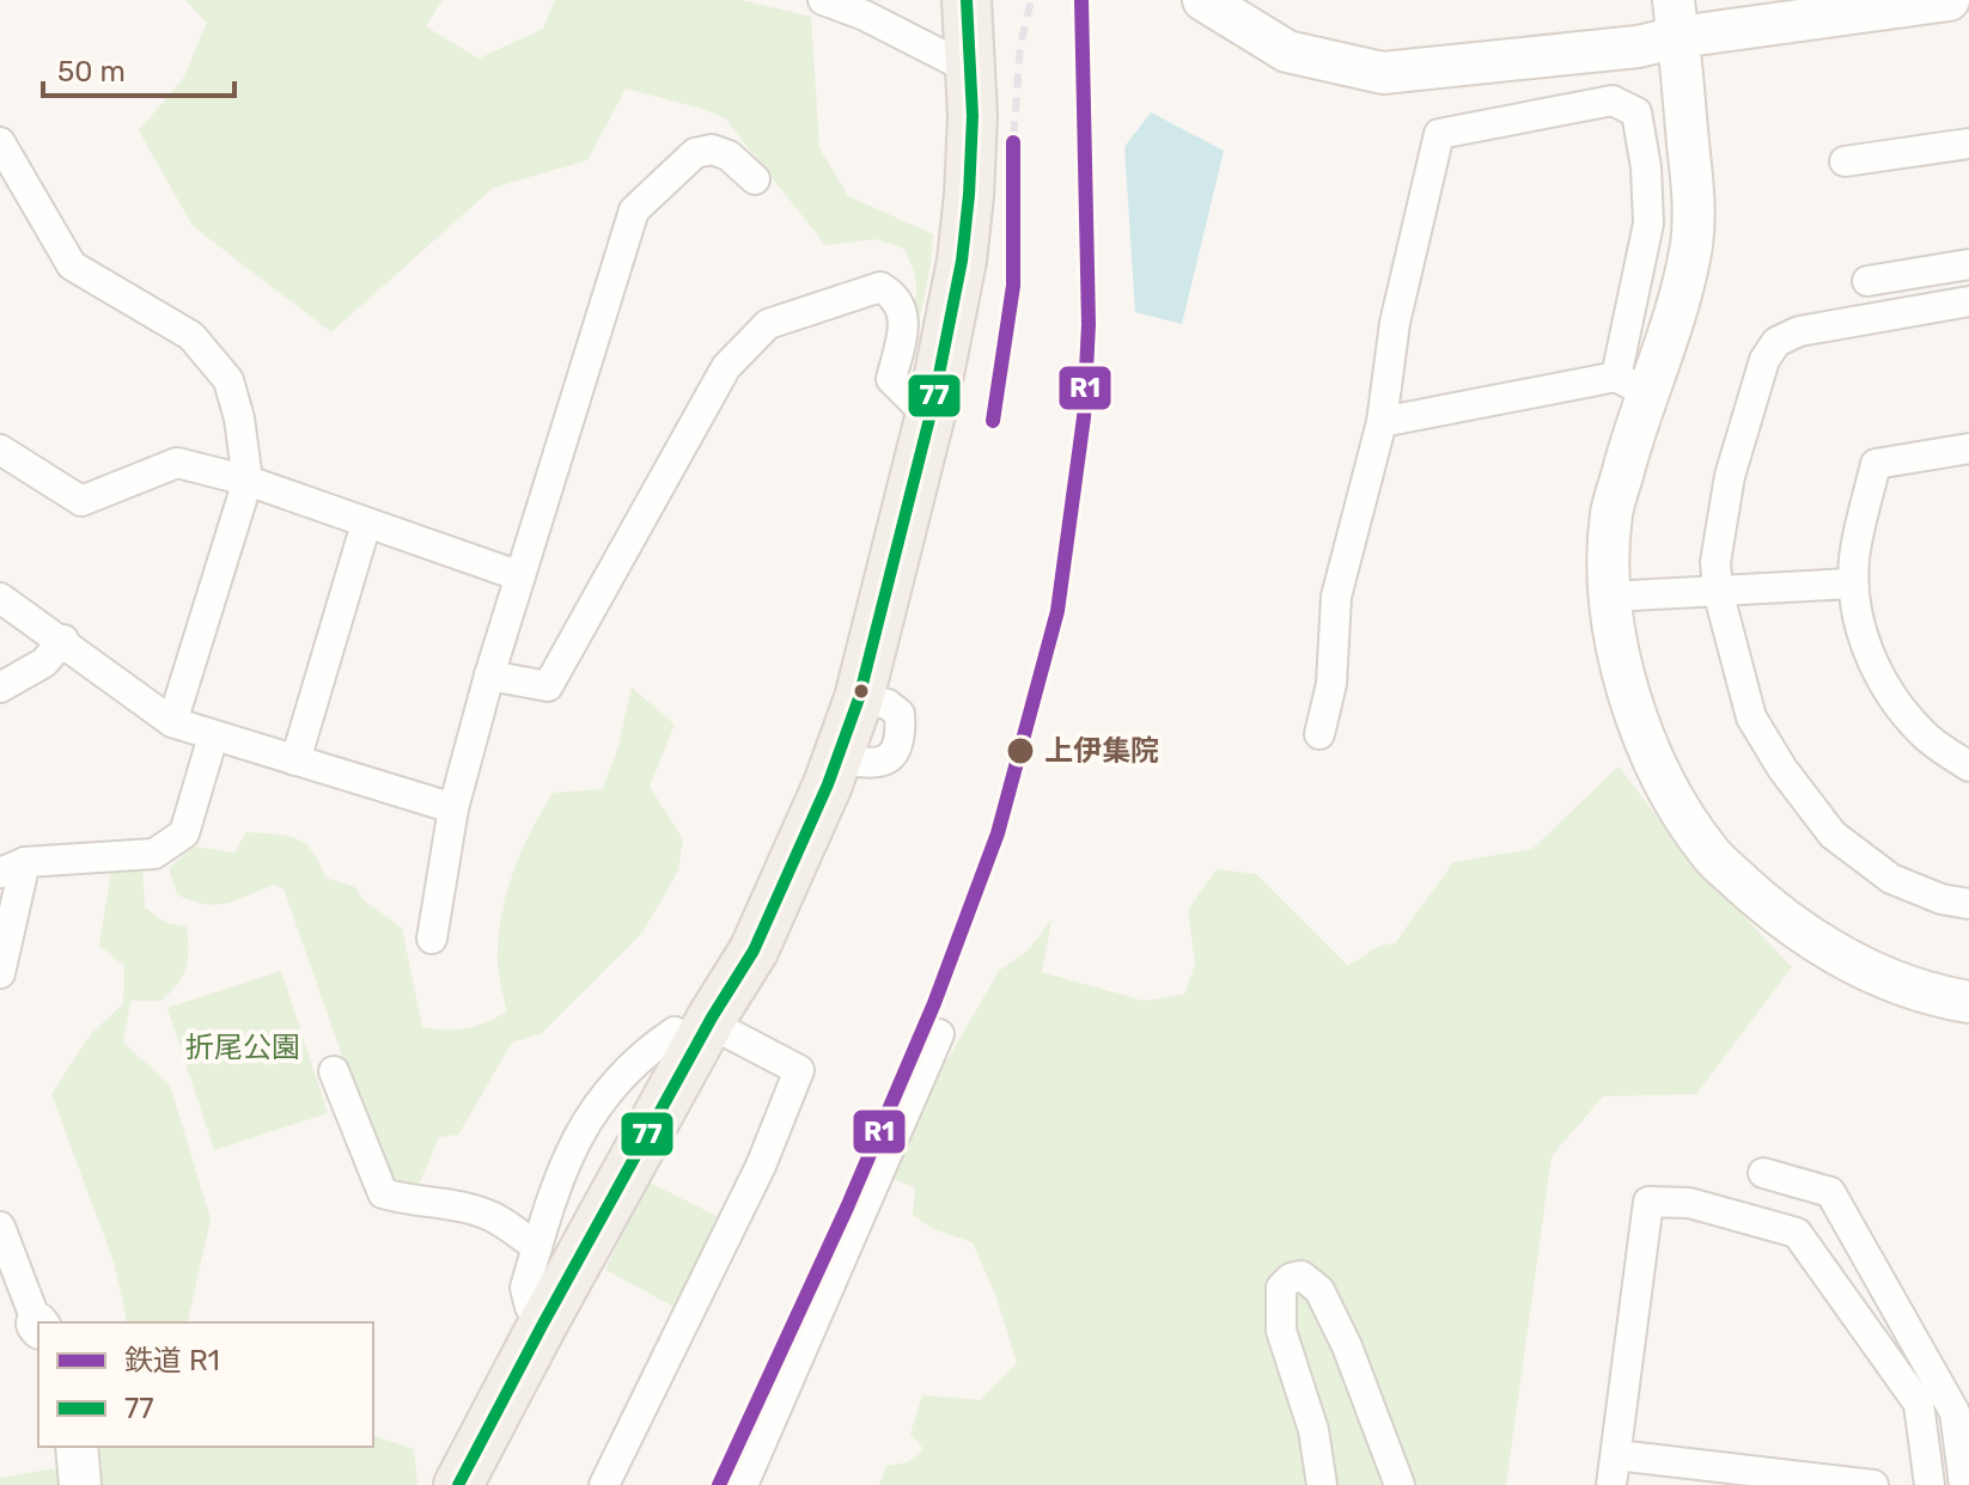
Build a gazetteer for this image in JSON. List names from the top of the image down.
{
  "parks": ["折尾公園"],
  "places": ["上伊集院"],
  "lines": ["rail line R1", "transit line 77"],
  "legend": ["鉄道 R1", "77"],
  "scale_bar": "50 m"
}
